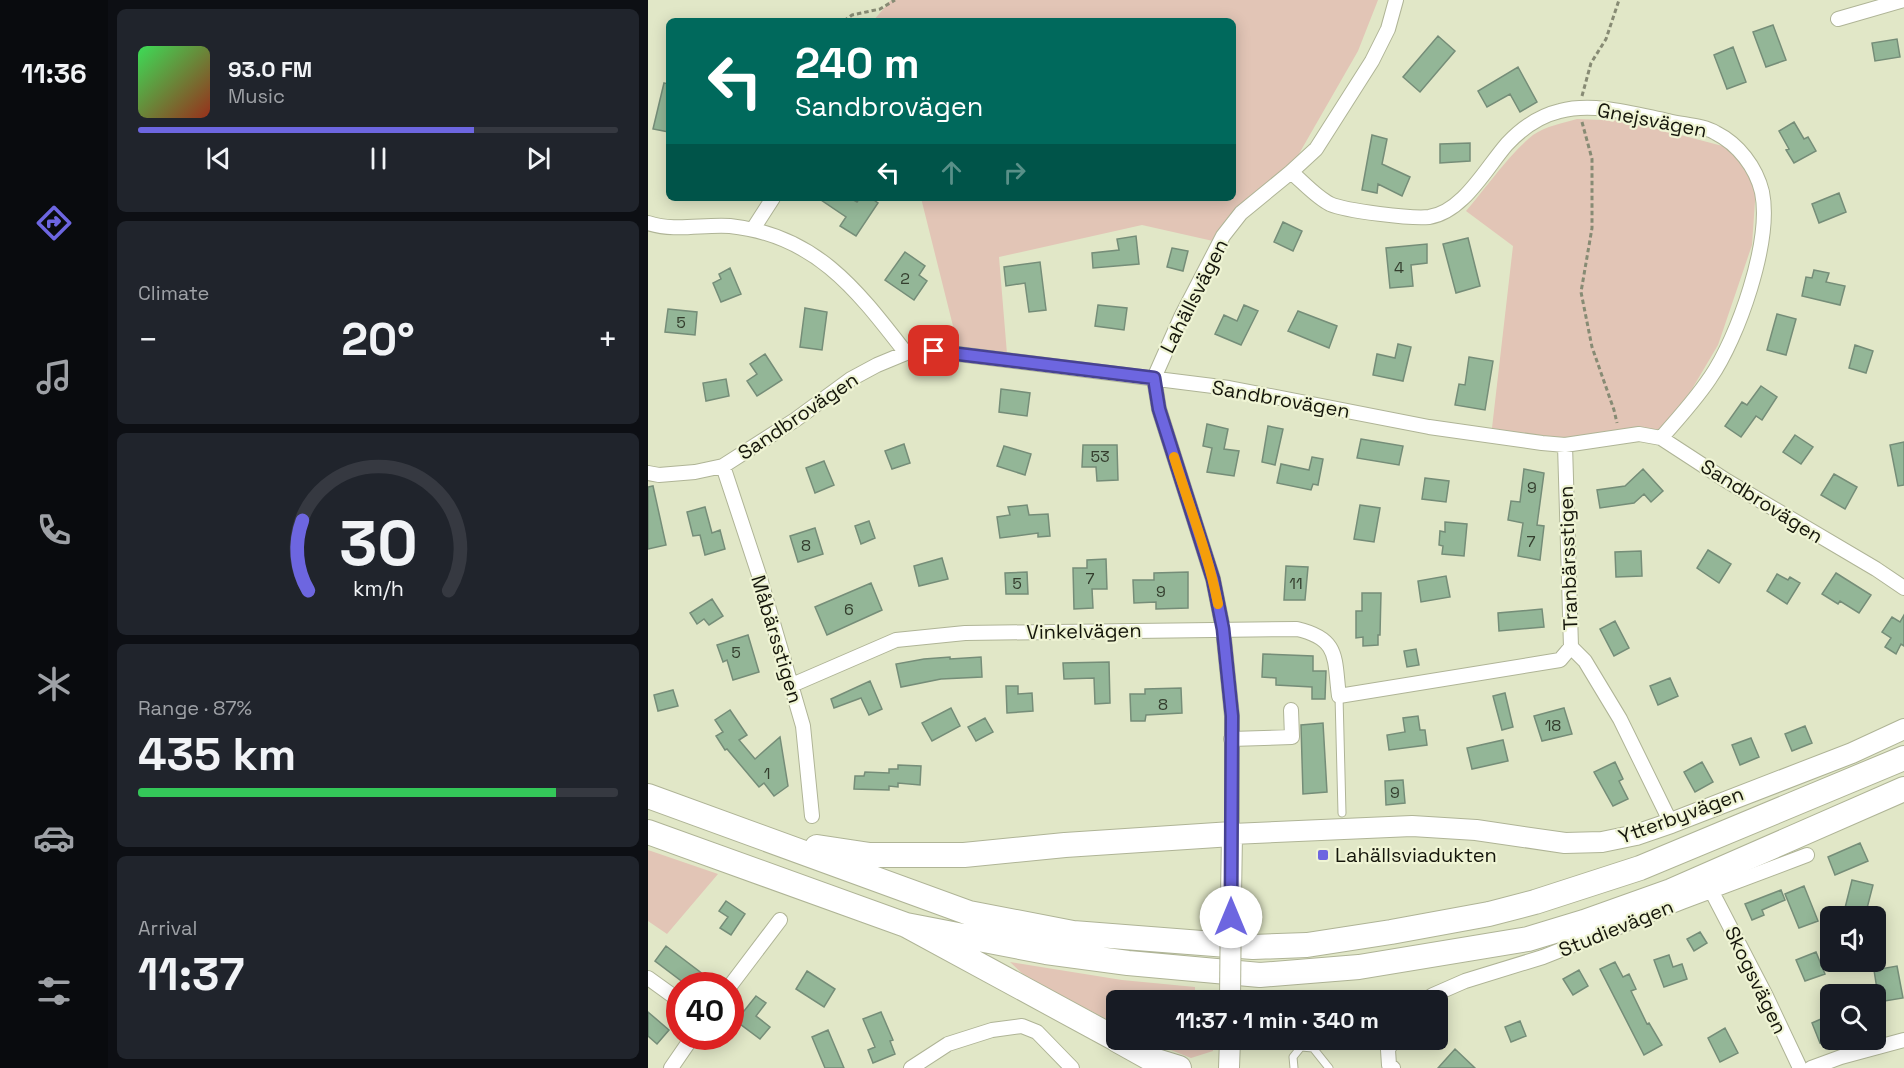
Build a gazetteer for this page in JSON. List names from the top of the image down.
{
  "streets": {
    "street": [
      "Gnejsvägen",
      "Lahällsvägen",
      "Sandbrovägen",
      "Tranbärsstigen",
      "Vinkelvägen",
      "Måbärsstigen",
      "Ytterbyvägen",
      "Studievägen",
      "Skogsvägen"
    ]
  },
  "crossings": [
    ["Gnejsvägen", "Lahällsvägen"],
    ["Gnejsvägen", "Sandbrovägen"],
    ["Lahällsvägen", "Sandbrovägen"],
    ["Lahällsvägen", "Vinkelvägen"],
    ["Lahällsvägen", "Ytterbyvägen"],
    ["Sandbrovägen", "Tranbärsstigen"],
    ["Sandbrovägen", "Måbärsstigen"],
    ["Tranbärsstigen", "Ytterbyvägen"],
    ["Vinkelvägen", "Måbärsstigen"],
    ["Studievägen", "Skogsvägen"]
  ],
  "places": {
    "transit": ["Lahällsviadukten"]
  },
  "house_numbers": [
    "4",
    "2",
    "5",
    "53",
    "9",
    "7",
    "8",
    "7",
    "5",
    "11",
    "9",
    "6",
    "5",
    "8",
    "18",
    "1",
    "9"
  ],
  "page": {
    "tabs": "11:36",
    "turn": ["240 m", "Sandbrovägen"],
    "song": ["93.0 FM", "Music"],
    "tile": [
      "Climate",
      ["Range · 87%", "435 km"],
      ["Arrival", "11:37"]
    ],
    "heat": ["−", "20°", "+"],
    "limit": "40",
    "trip": "11:37 · 1 min · 340 m",
    "gauge": ["30", "km/h"]
  }
}
